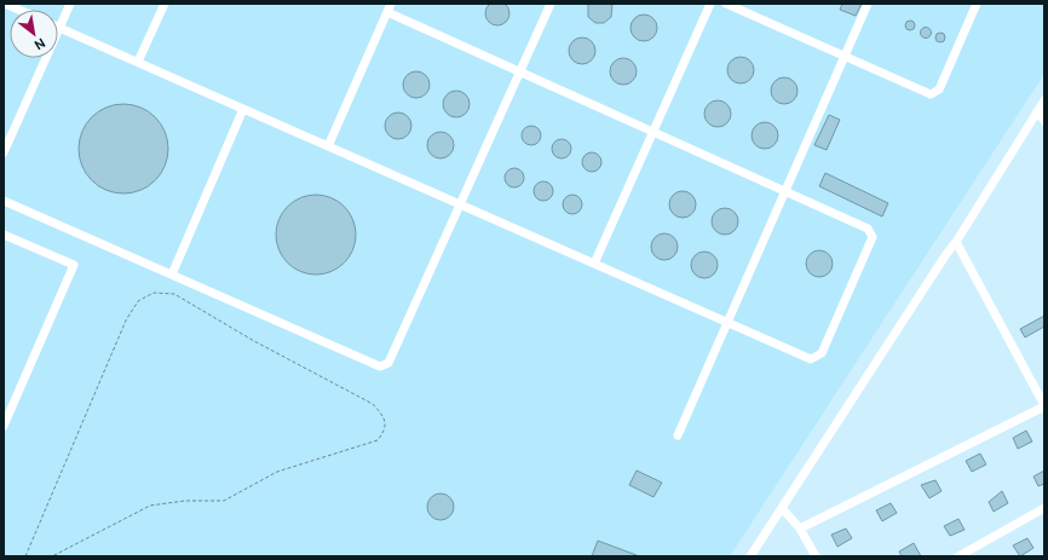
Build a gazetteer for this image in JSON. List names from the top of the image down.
{
  "north": "bottom right"
}
